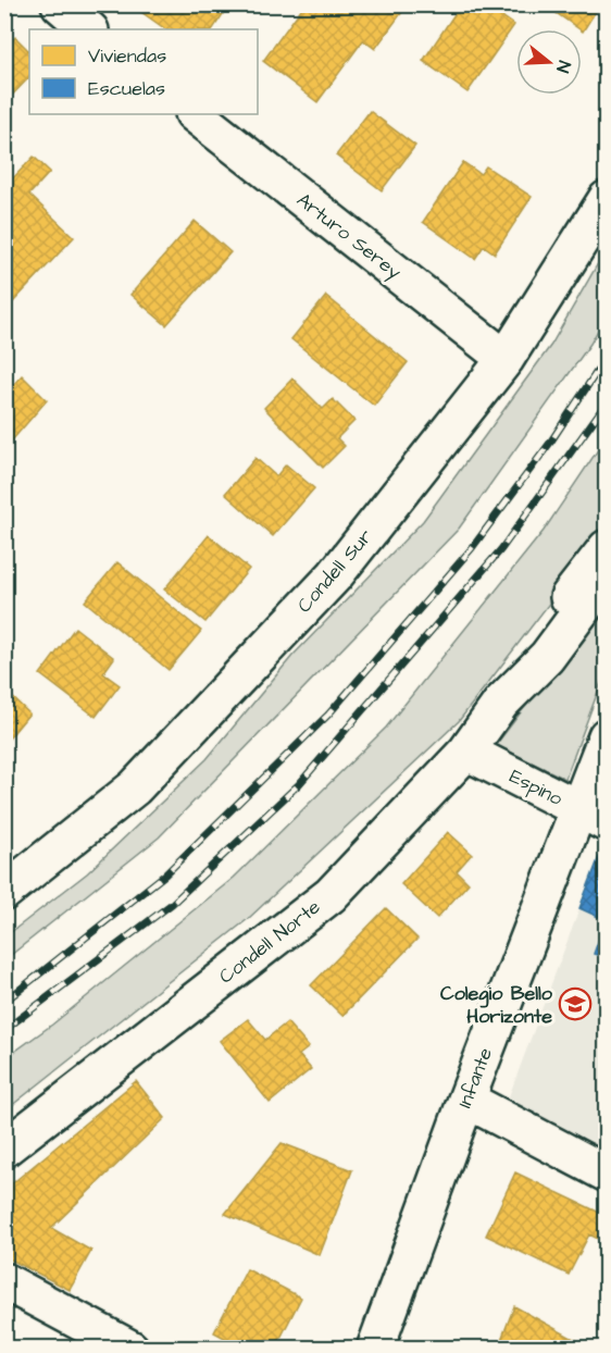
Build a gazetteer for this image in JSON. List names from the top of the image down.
{
  "streets": {
    "street": [
      "Arturo Serey",
      "Condell Sur",
      "Espino",
      "Condell Norte",
      "Infante"
    ]
  },
  "crossings": [
    ["Arturo Serey", "Condell Sur"],
    ["Espino", "Condell Norte"],
    ["Espino", "Infante"]
  ],
  "places": {
    "school or university": ["Colegio Bello Horizonte"]
  },
  "legend": ["Viviendas", "Escuelas"],
  "north": "right"
}
